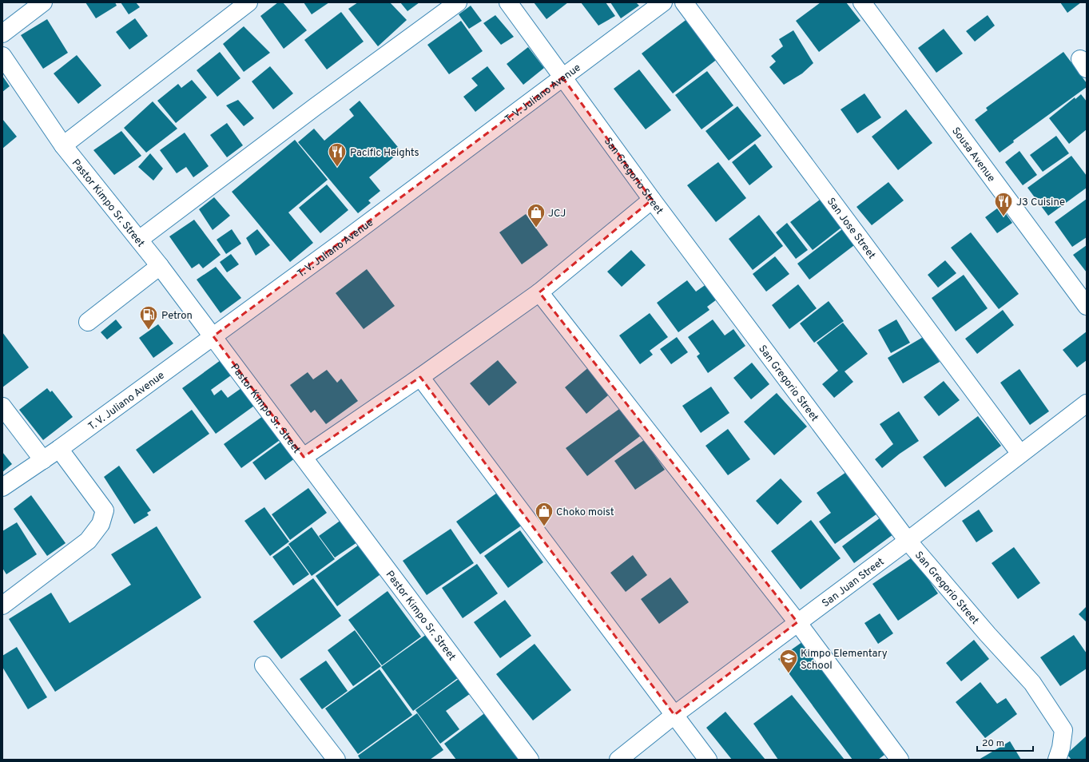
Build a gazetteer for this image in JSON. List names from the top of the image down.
{
  "streets": {
    "street": [
      "T. V. Juliano Avenue",
      "Sousa Avenue",
      "San Gregorio Street",
      "Pastor Kimpo Sr. Street",
      "San Jose Street",
      "San Juan Street"
    ]
  },
  "crossings": [
    ["T. V. Juliano Avenue", "San Gregorio Street"],
    ["T. V. Juliano Avenue", "Pastor Kimpo Sr. Street"],
    ["San Gregorio Street", "San Juan Street"],
    ["San Jose Street", "San Juan Street"]
  ],
  "places": {
    "restaurant": ["Pacific Heights", "J3 Cuisine"],
    "shop": ["JCJ", "Choko moist"],
    "fuel station": ["Petron"],
    "school or university": ["Kimpo Elementary School"]
  },
  "scale_bar": "20 m"
}
